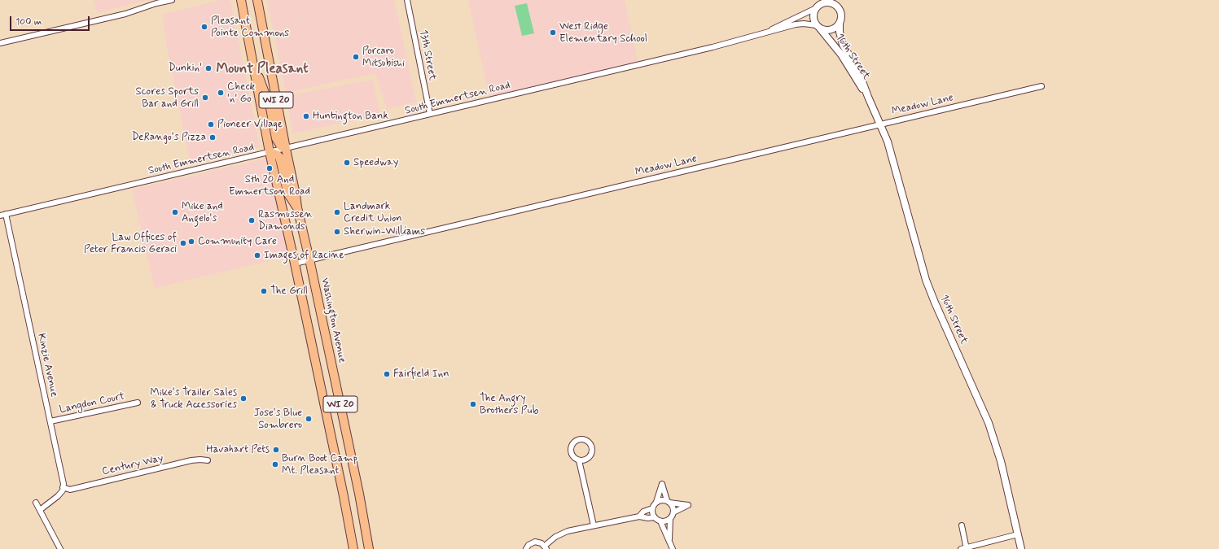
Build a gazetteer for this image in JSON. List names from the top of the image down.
{
  "streets": {
    "main road": ["WI 20", "Washington Avenue"],
    "street": [
      "13th Street",
      "16th Street",
      "South Emmertsen Road",
      "Meadow Lane",
      "Kinzie Avenue",
      "Langdon Court",
      "Century Way"
    ]
  },
  "crossings": [
    ["13th Street", "South Emmertsen Road"],
    ["16th Street", "South Emmertsen Road"],
    ["16th Street", "Meadow Lane"],
    ["South Emmertsen Road", "WI 20"],
    ["South Emmertsen Road", "Washington Avenue"],
    ["South Emmertsen Road", "Kinzie Avenue"],
    ["WI 20", "Meadow Lane"],
    ["Meadow Lane", "Washington Avenue"],
    ["Kinzie Avenue", "Langdon Court"],
    ["Kinzie Avenue", "Century Way"]
  ],
  "districts": ["Mount Pleasant"],
  "places": [
    "Pleasant Pointe Commons",
    "West Ridge Elementary School",
    "Porcaro Mitsubishi",
    "Dunkin'",
    "Check 'n' Go",
    "Scores Sports Bar and Grill",
    "Huntington Bank",
    "Pioneer Village",
    "DeRango's Pizza",
    "Speedway",
    "Sth 20 And Emmertson Road",
    "Mike and Angelo's",
    "Landmark Credit Union",
    "Rasmussen Diamonds",
    "Sherwin-Williams",
    "Community Care",
    "Law Offices of Peter Francis Geraci",
    "Images of Racine",
    "The Grill",
    "Fairfield Inn",
    "Mike's Trailer Sales & Truck Accessories",
    "The Angry Brothers Pub",
    "Jose's Blue Sombrero",
    "Havahart Pets",
    "Burn Boot Camp Mt. Pleasant"
  ],
  "scale_bar": "100 m"
}
